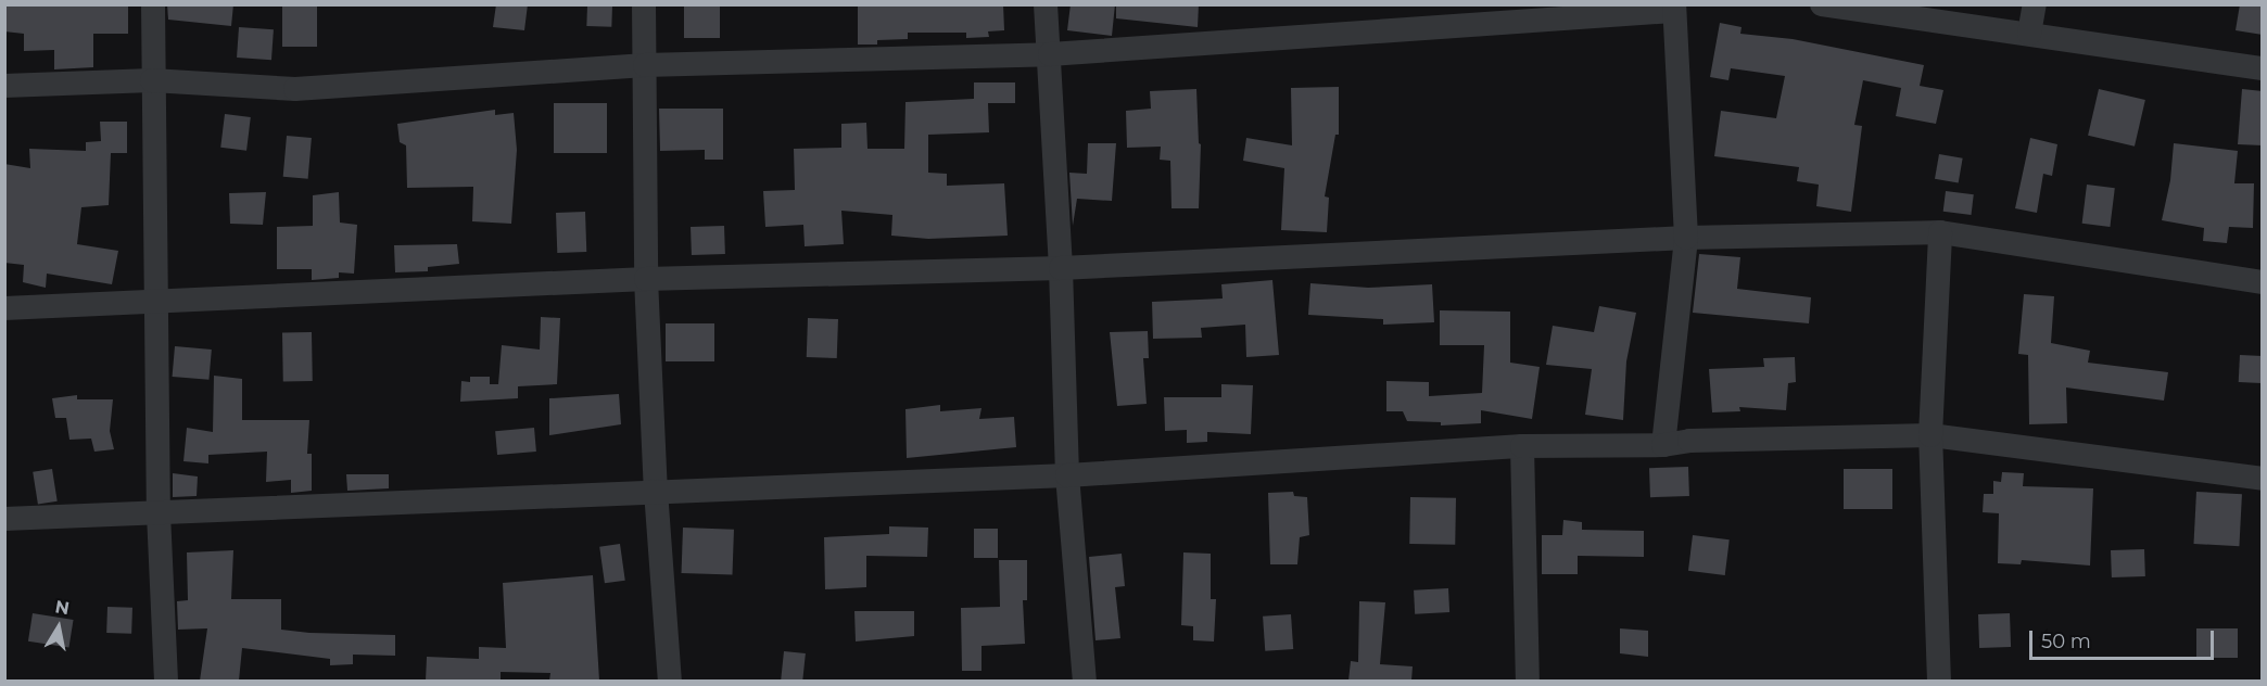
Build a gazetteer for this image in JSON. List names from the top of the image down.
{
  "scale_bar": "50 m",
  "north": "top"
}
